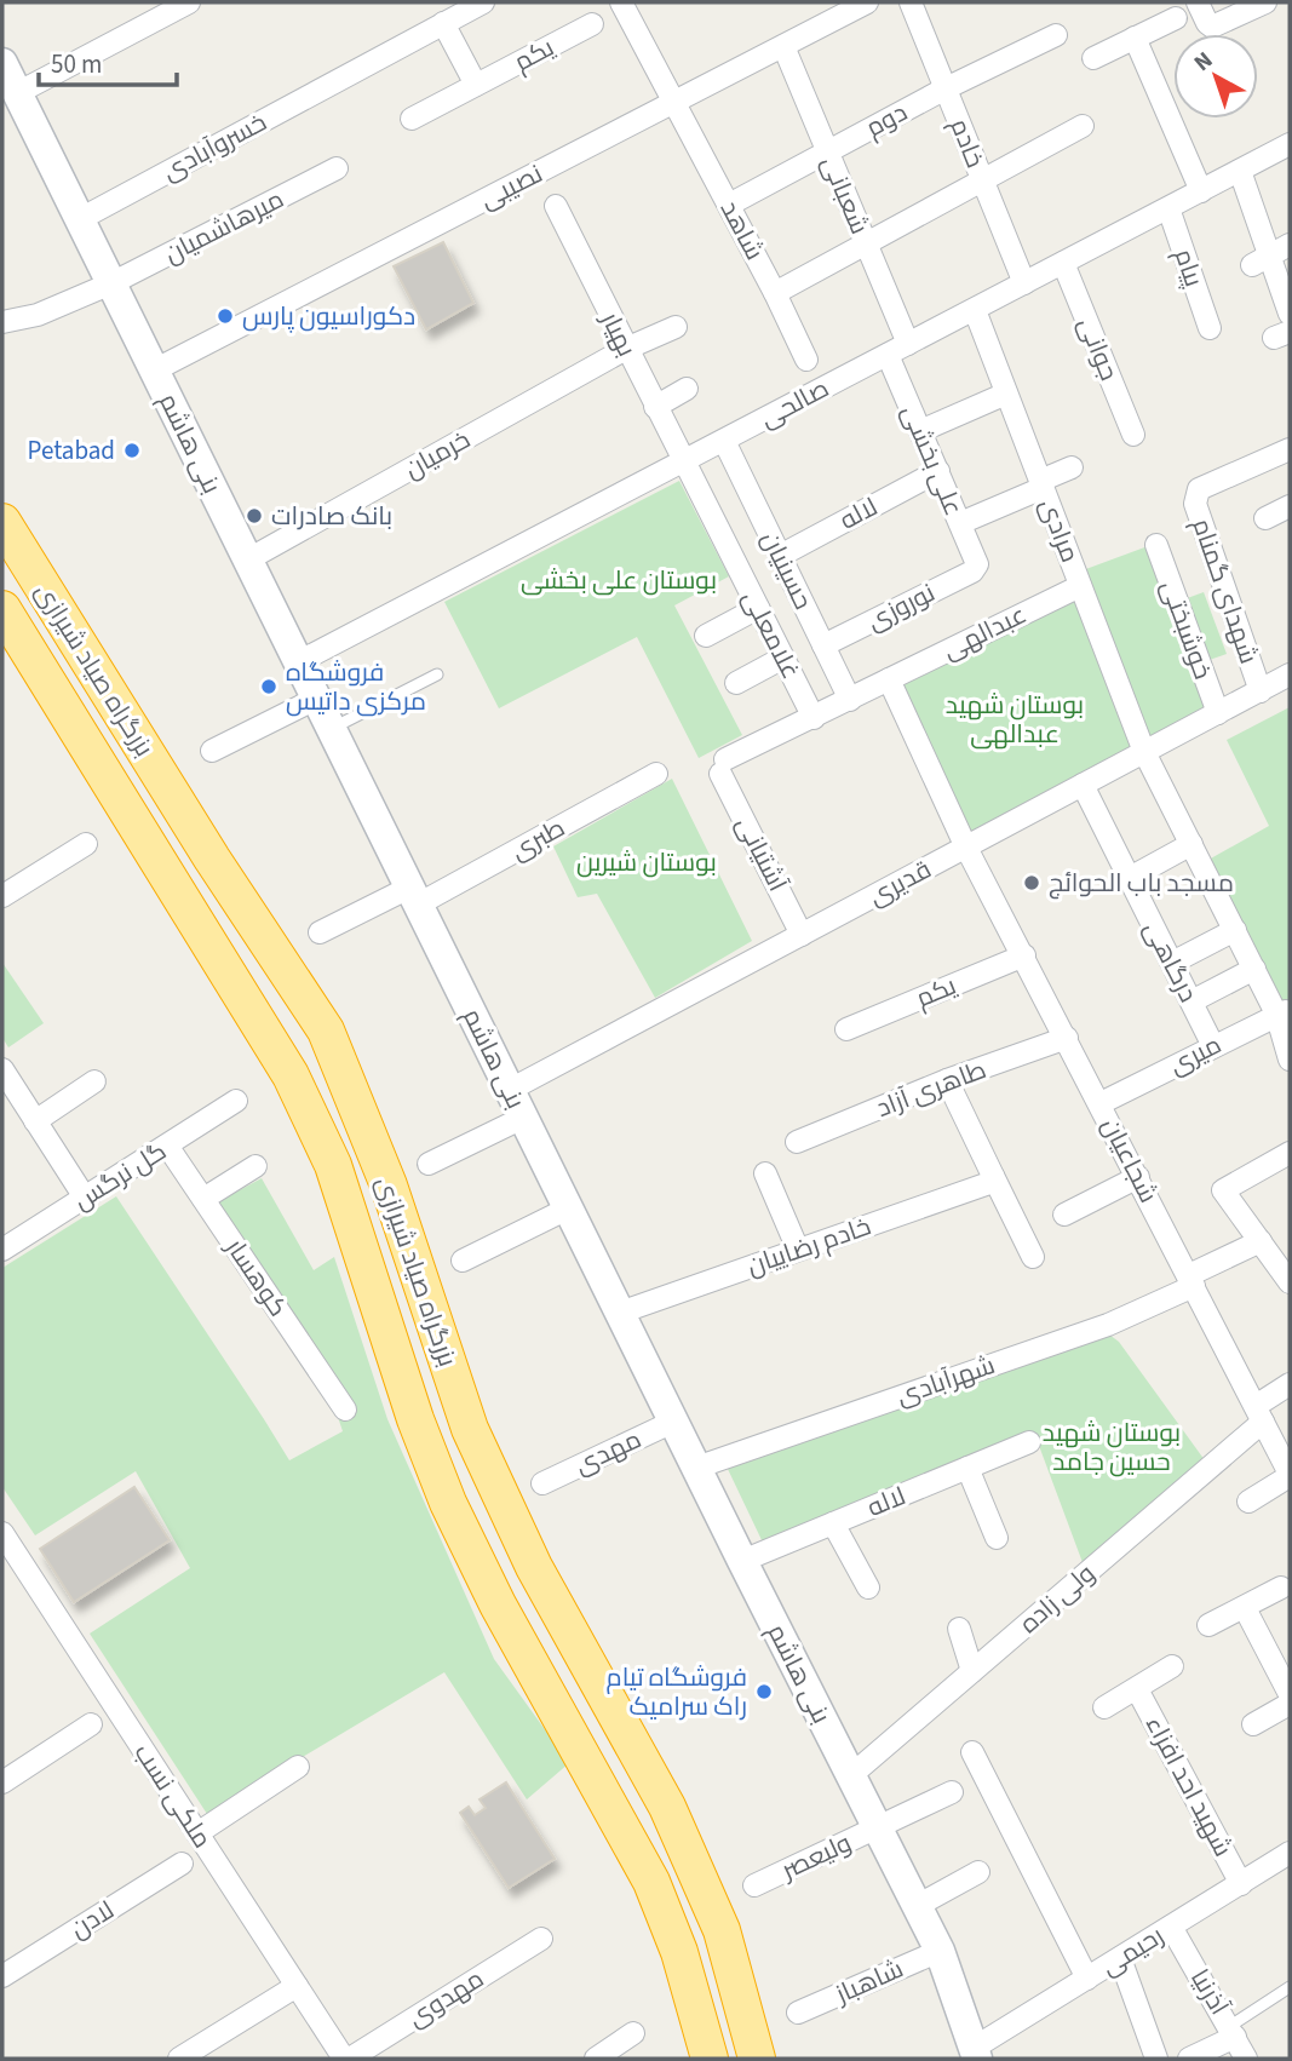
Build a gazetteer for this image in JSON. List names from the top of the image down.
{
  "streets": {
    "highway": ["بزرگراه صیاد شیرازی"],
    "main road": ["بنی هاشم"],
    "street": [
      "یکم",
      "دوم",
      "خادم",
      "خسروآبادی",
      "نصیبی",
      "شعبانی",
      "میرهاشمیان",
      "شاهد",
      "پیام",
      "بهیار",
      "جوانی",
      "صالحی",
      "خرمیان",
      "علی بخشی",
      "لاله",
      "مرادی",
      "حسینیان",
      "شهدای گمنام",
      "نوروزی",
      "خوشبختی",
      "عبدالهی",
      "غلامعلی",
      "طبری",
      "آشتیانی",
      "قدیری",
      "درگاهی",
      "میری",
      "طاهری آزاد",
      "شجاعیان",
      "گل نرگس",
      "خادم رضاییان",
      "کوهسار",
      "شهرآبادی",
      "مهدی",
      "ولی زاده",
      "شهید احد افزاء",
      "ملکی نسب",
      "ولیعصر",
      "لادن",
      "رحیمی",
      "شاهباز",
      "آذرنیا",
      "مهدوی"
    ]
  },
  "crossings": [
    ["یکم", "شجاعیان"],
    ["دوم", "خادم"],
    ["دوم", "شعبانی"],
    ["دوم", "شاهد"],
    ["خادم", "صالحی"],
    ["خسروآبادی", "بنی هاشم"],
    ["نصیبی", "شعبانی"],
    ["نصیبی", "شاهد"],
    ["نصیبی", "بنی هاشم"],
    ["شعبانی", "صالحی"],
    ["میرهاشمیان", "بنی هاشم"],
    ["پیام", "صالحی"],
    ["بهیار", "صالحی"],
    ["بهیار", "خرمیان"],
    ["بهیار", "غلامعلی"],
    ["جوانی", "صالحی"],
    ["صالحی", "بنی هاشم"],
    ["صالحی", "علی بخشی"],
    ["صالحی", "مرادی"],
    ["صالحی", "حسینیان"],
    ["صالحی", "غلامعلی"],
    ["بنی هاشم", "خرمیان"],
    ["بنی هاشم", "لاله"],
    ["بنی هاشم", "طبری"],
    ["بنی هاشم", "قدیری"],
    ["بنی هاشم", "خادم رضاییان"],
    ["بنی هاشم", "شهرآبادی"],
    ["بنی هاشم", "مهدی"],
    ["بنی هاشم", "ولی زاده"],
    ["بنی هاشم", "ولیعصر"],
    ["بنی هاشم", "رحیمی"],
    ["بنی هاشم", "شاهباز"],
    ["علی بخشی", "لاله"],
    ["علی بخشی", "نوروزی"],
    ["لاله", "حسینیان"],
    ["مرادی", "عبدالهی"],
    ["مرادی", "قدیری"],
    ["مرادی", "میری"],
    ["حسینیان", "نوروزی"],
    ["حسینیان", "عبدالهی"],
    ["شهدای گمنام", "قدیری"],
    ["خوشبختی", "قدیری"],
    ["عبدالهی", "غلامعلی"],
    ["عبدالهی", "آشتیانی"],
    ["آشتیانی", "قدیری"],
    ["قدیری", "درگاهی"],
    ["قدیری", "شجاعیان"],
    ["درگاهی", "میری"],
    ["میری", "شجاعیان"],
    ["طاهری آزاد", "شجاعیان"],
    ["شجاعیان", "شهرآبادی"],
    ["شجاعیان", "ولی زاده"],
    ["گل نرگس", "کوهسار"],
    ["شهید احد افزاء", "رحیمی"],
    ["ملکی نسب", "مهدوی"],
    ["رحیمی", "آذرنیا"]
  ],
  "parks": [
    "بوستان علی بخشی",
    "بوستان شهید عبدالهی",
    "بوستان شیرین",
    "بوستان شهید حسین جامد"
  ],
  "places": [
    "دکوراسیون پارس",
    "Petabad",
    "بانک صادرات",
    "فروشگاه مرکزی داتیس",
    "مسجد باب الحوائج",
    "فروشگاه تیام راک سرامیک"
  ],
  "scale_bar": "50 m",
  "north": "top left"
}
